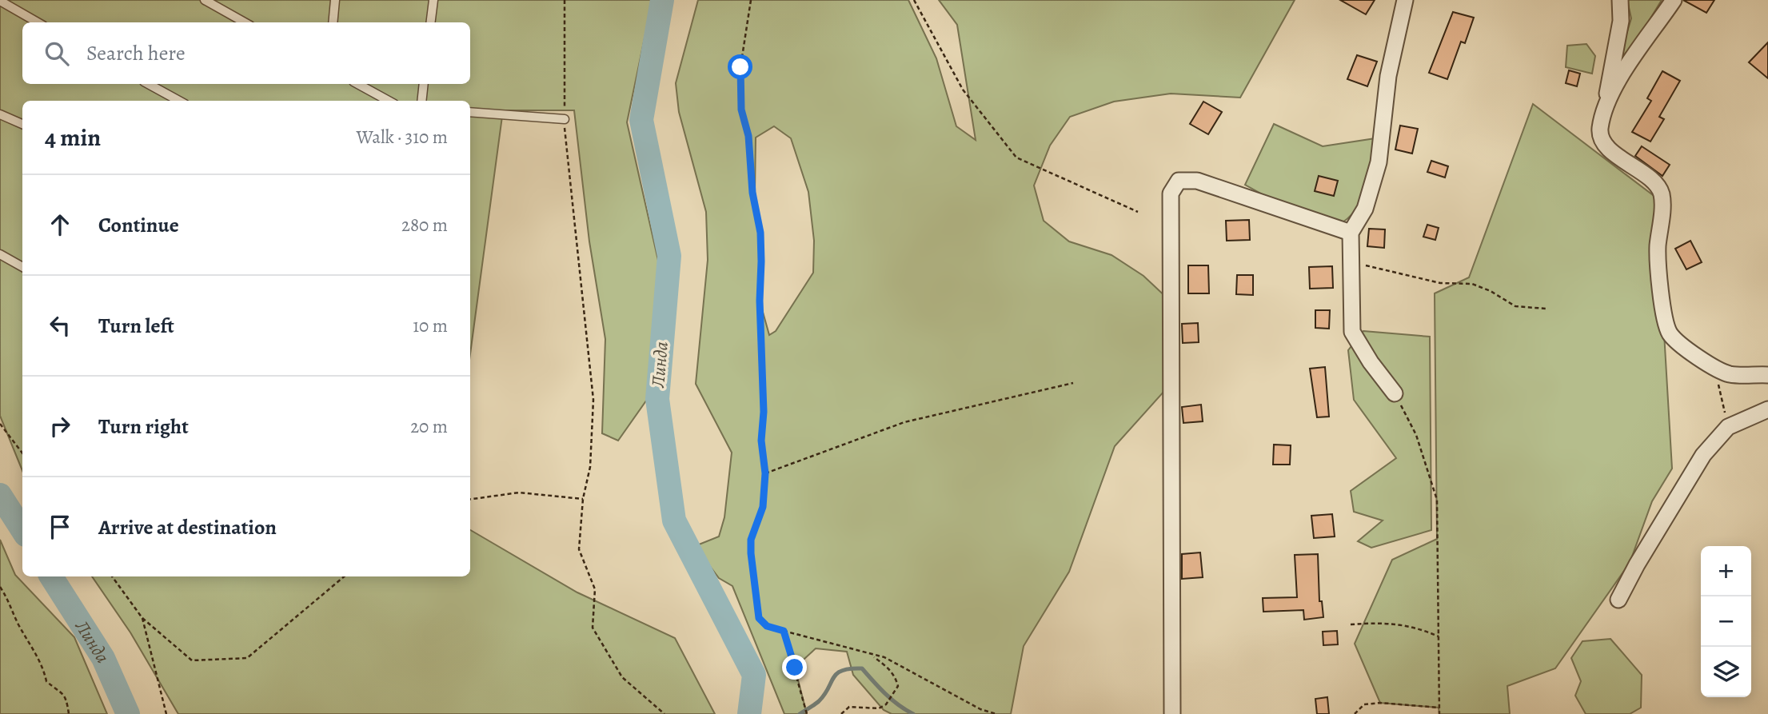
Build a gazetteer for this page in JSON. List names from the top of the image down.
{
  "water": ["Линда"],
  "page": {
    "search": "Search here",
    "heading": ["4 min", "Walk · 310 m"],
    "list": [
      ["Continue", "280 m"],
      ["Turn left", "10 m"],
      ["Turn right", "20 m"],
      "Arrive at destination"
    ],
    "map_buttons": ["+", "−"]
  }
}
